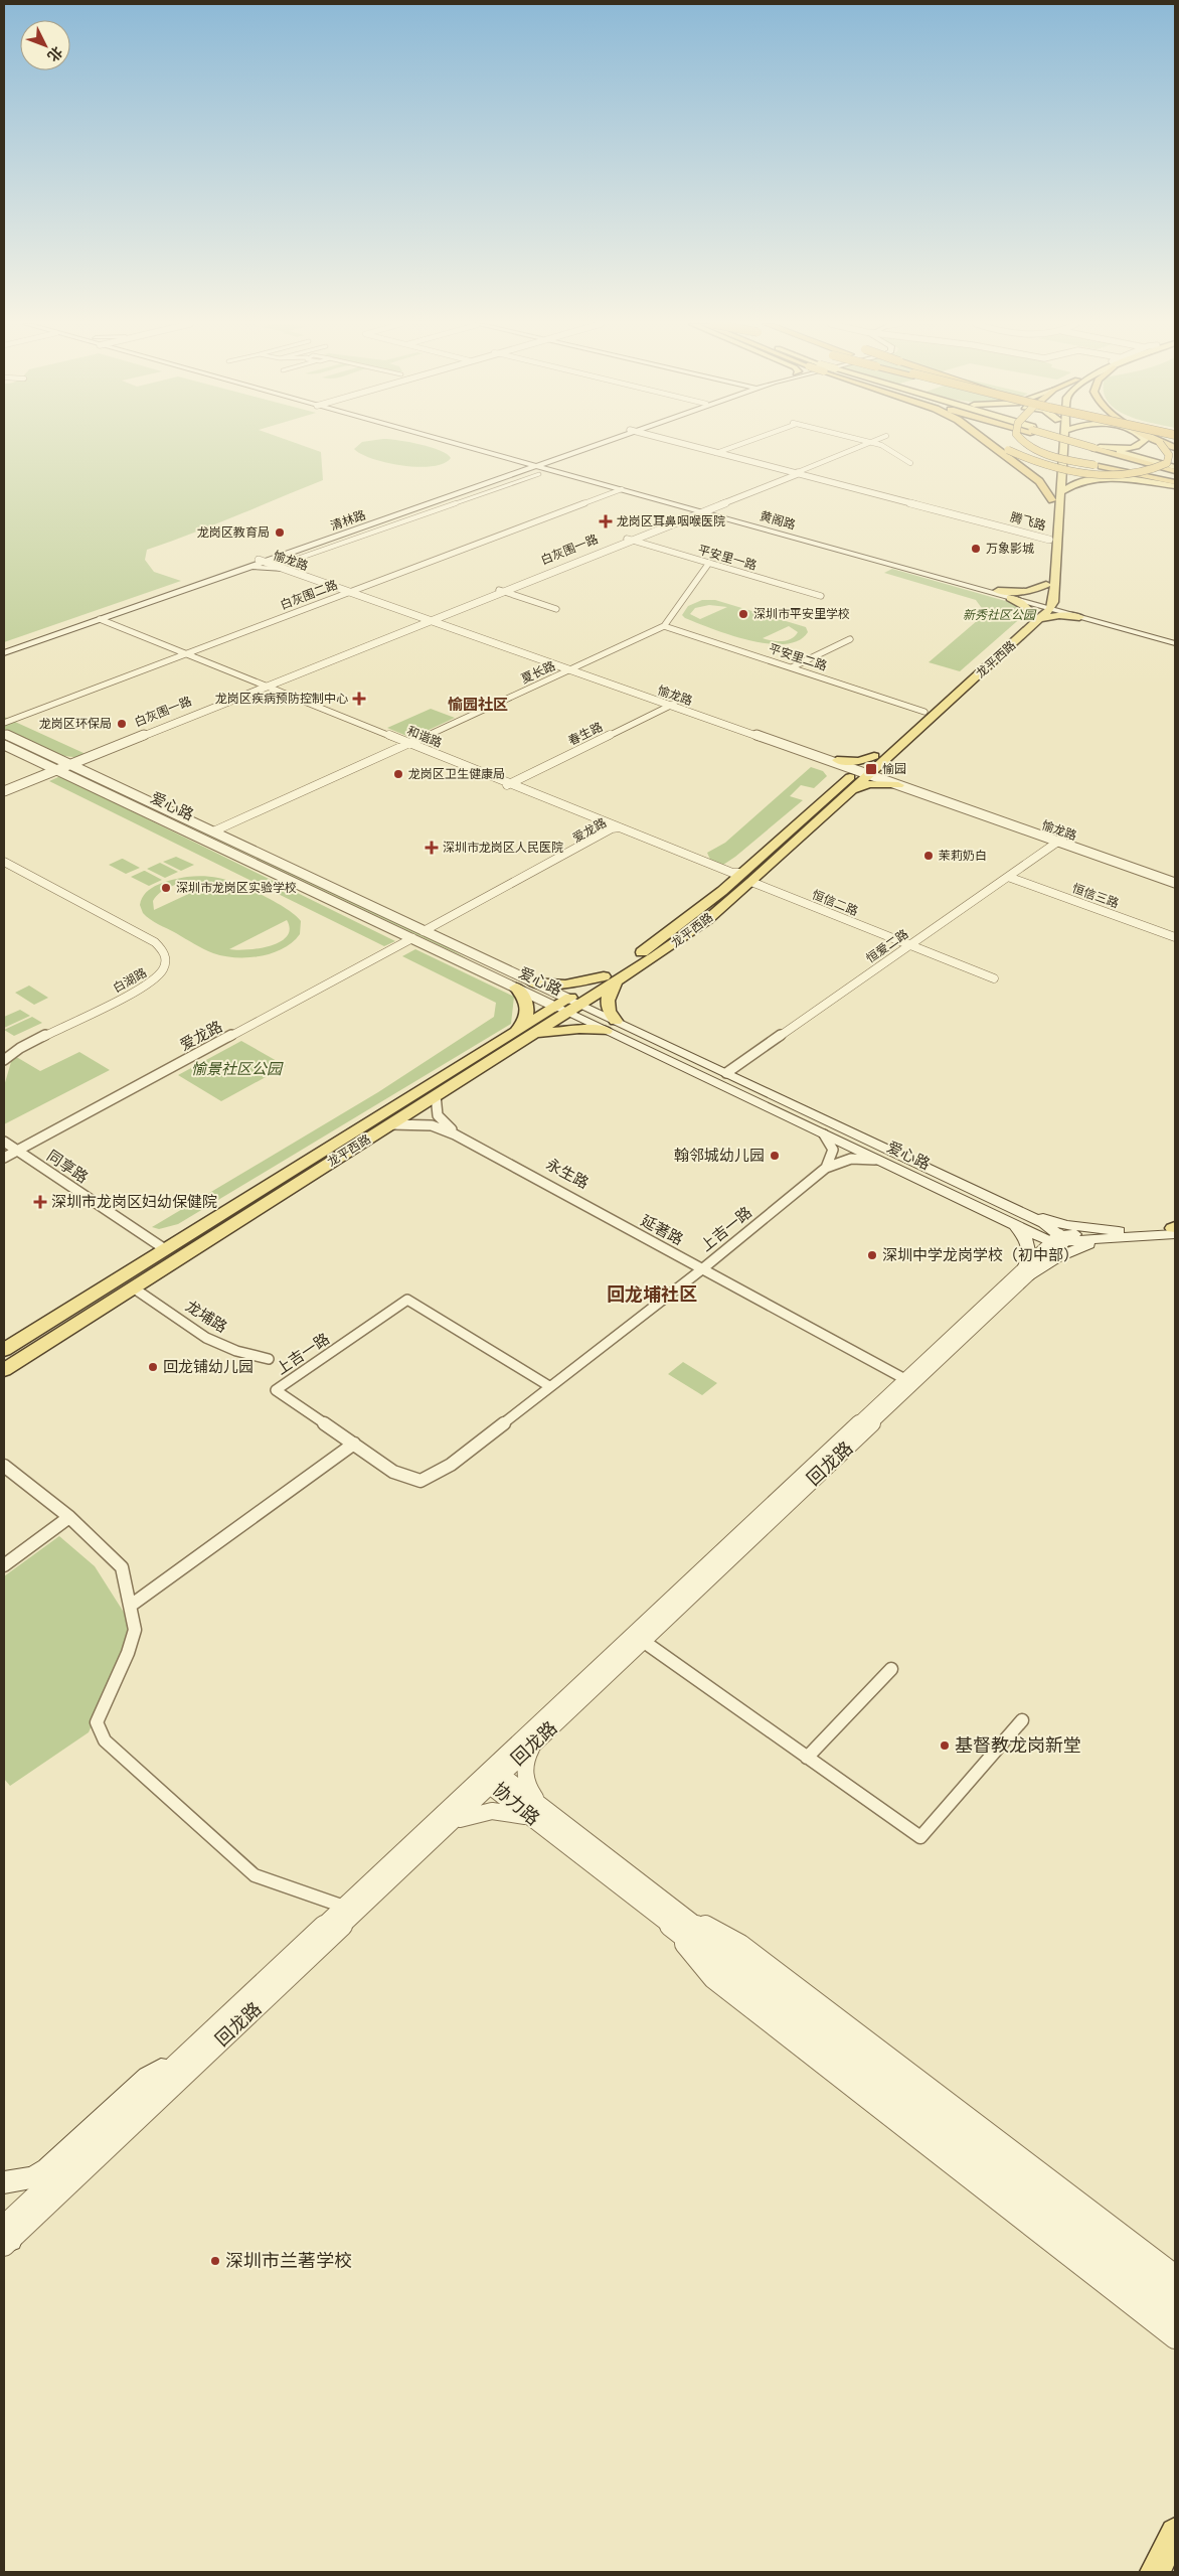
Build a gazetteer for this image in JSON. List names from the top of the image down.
{
  "streets": {
    "main road": [
      "清林路",
      "黄阁路",
      "龙平西路",
      "爱心路"
    ],
    "street": [
      "腾飞路",
      "白灰围一路",
      "平安里一路",
      "愉龙路",
      "白灰围二路",
      "平安里二路",
      "夏长路",
      "春生路",
      "和谐路",
      "爱龙路",
      "恒信三路",
      "恒信二路",
      "恒爱二路",
      "白湖路",
      "同享路",
      "永生路",
      "上吉一路",
      "延著路",
      "龙埔路",
      "回龙路",
      "协力路"
    ]
  },
  "crossings": [
    ["清林路", "黄阁路"],
    ["清林路", "愉龙路"],
    ["清林路", "和谐路"],
    ["黄阁路", "白灰围一路"],
    ["黄阁路", "白灰围二路"],
    ["黄阁路", "龙平西路"],
    ["腾飞路", "白灰围一路"],
    ["白灰围一路", "平安里一路"],
    ["白灰围一路", "愉龙路"],
    ["白灰围一路", "和谐路"],
    ["白灰围一路", "爱心路"],
    ["平安里一路", "夏长路"],
    ["愉龙路", "白灰围二路"],
    ["愉龙路", "龙平西路"],
    ["愉龙路", "夏长路"],
    ["愉龙路", "春生路"],
    ["愉龙路", "恒爱二路"],
    ["白灰围二路", "和谐路"],
    ["平安里二路", "龙平西路"],
    ["平安里二路", "夏长路"],
    ["龙平西路", "和谐路"],
    ["龙平西路", "爱心路"],
    ["龙平西路", "恒信二路"],
    ["龙平西路", "同享路"],
    ["龙平西路", "永生路"],
    ["龙平西路", "延著路"],
    ["龙平西路", "龙埔路"],
    ["夏长路", "和谐路"],
    ["夏长路", "爱心路"],
    ["春生路", "和谐路"],
    ["和谐路", "爱龙路"],
    ["爱心路", "爱龙路"],
    ["爱心路", "恒爱二路"],
    ["爱心路", "上吉一路"],
    ["爱心路", "回龙路"],
    ["爱龙路", "同享路"],
    ["恒信三路", "恒爱二路"],
    ["恒信二路", "恒爱二路"],
    ["永生路", "上吉一路"],
    ["永生路", "延著路"],
    ["上吉一路", "延著路"],
    ["延著路", "回龙路"],
    ["回龙路", "协力路"]
  ],
  "districts": ["愉园社区", "回龙埔社区"],
  "parks": ["新秀社区公园", "愉景社区公园"],
  "places": {
    "health": [
      "龙岗区耳鼻咽喉医院",
      "龙岗区疾病预防控制中心",
      "深圳市龙岗区人民医院",
      "深圳市龙岗区妇幼保健院"
    ],
    "other": [
      "龙岗区教育局",
      "万象影城",
      "深圳市平安里学校",
      "龙岗区环保局",
      "龙岗区卫生健康局",
      "茉莉奶白",
      "深圳市龙岗区实验学校",
      "翰邻城幼儿园",
      "深圳中学龙岗学校（初中部）",
      "回龙铺幼儿园",
      "基督教龙岗新堂",
      "深圳市兰著学校"
    ],
    "transit": ["愉园"]
  },
  "north": "bottom right"
}
